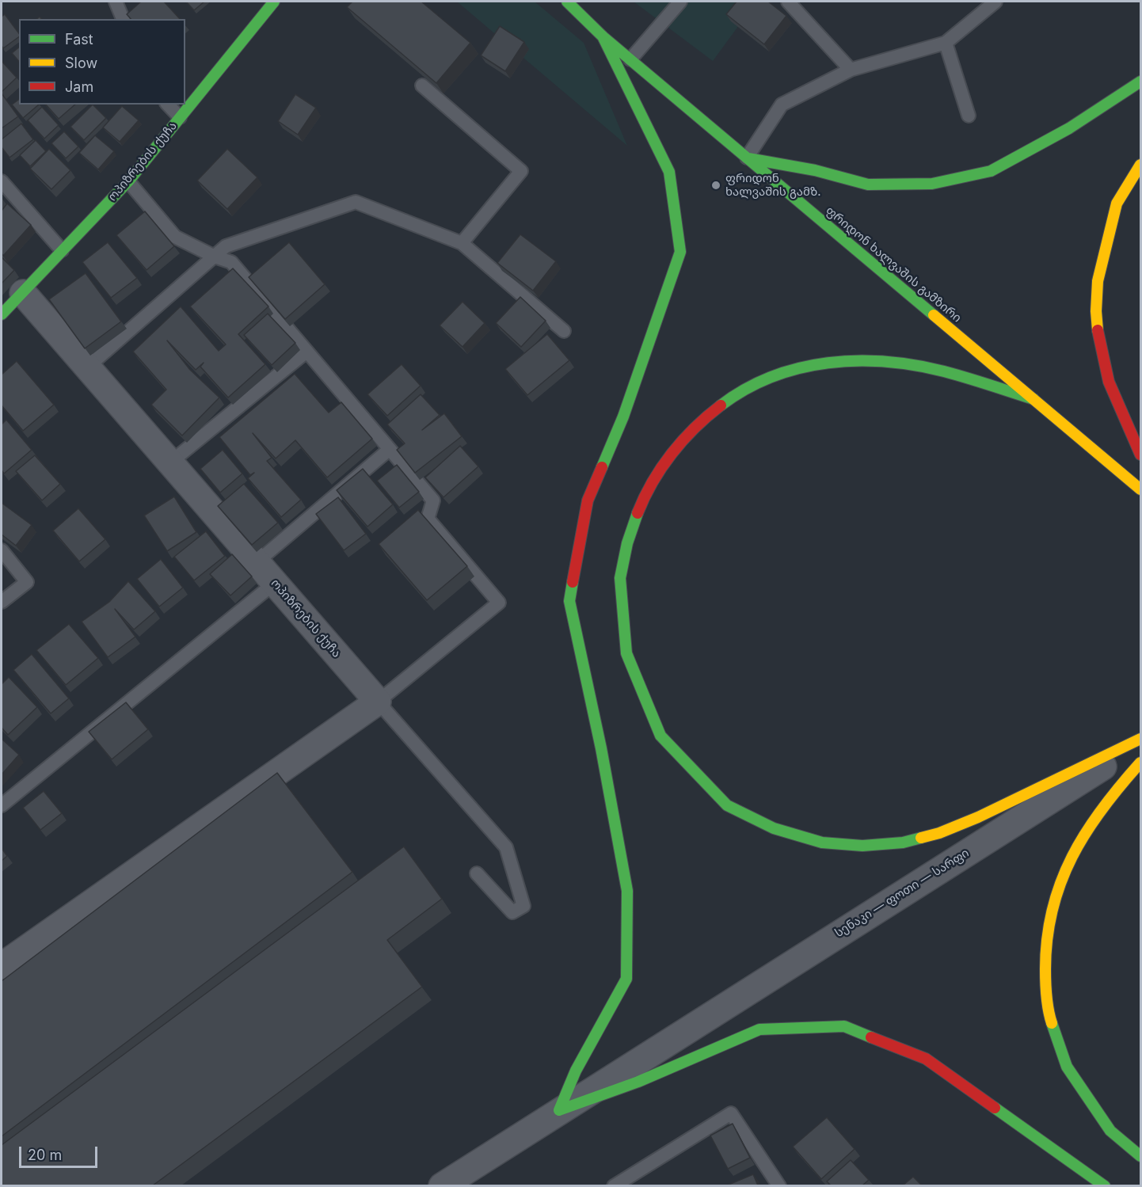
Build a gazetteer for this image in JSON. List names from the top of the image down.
{
  "streets": {
    "main road": ["ოპიზრების ქუჩა", "ფრიდონ ხალვაშის გამზირი"],
    "street": ["სენაკი — ფოთი — სარფი"]
  },
  "places": ["ფრიდონ ხალვაშის გამზ."],
  "legend": ["Fast", "Slow", "Jam"],
  "scale_bar": "20 m"
}
